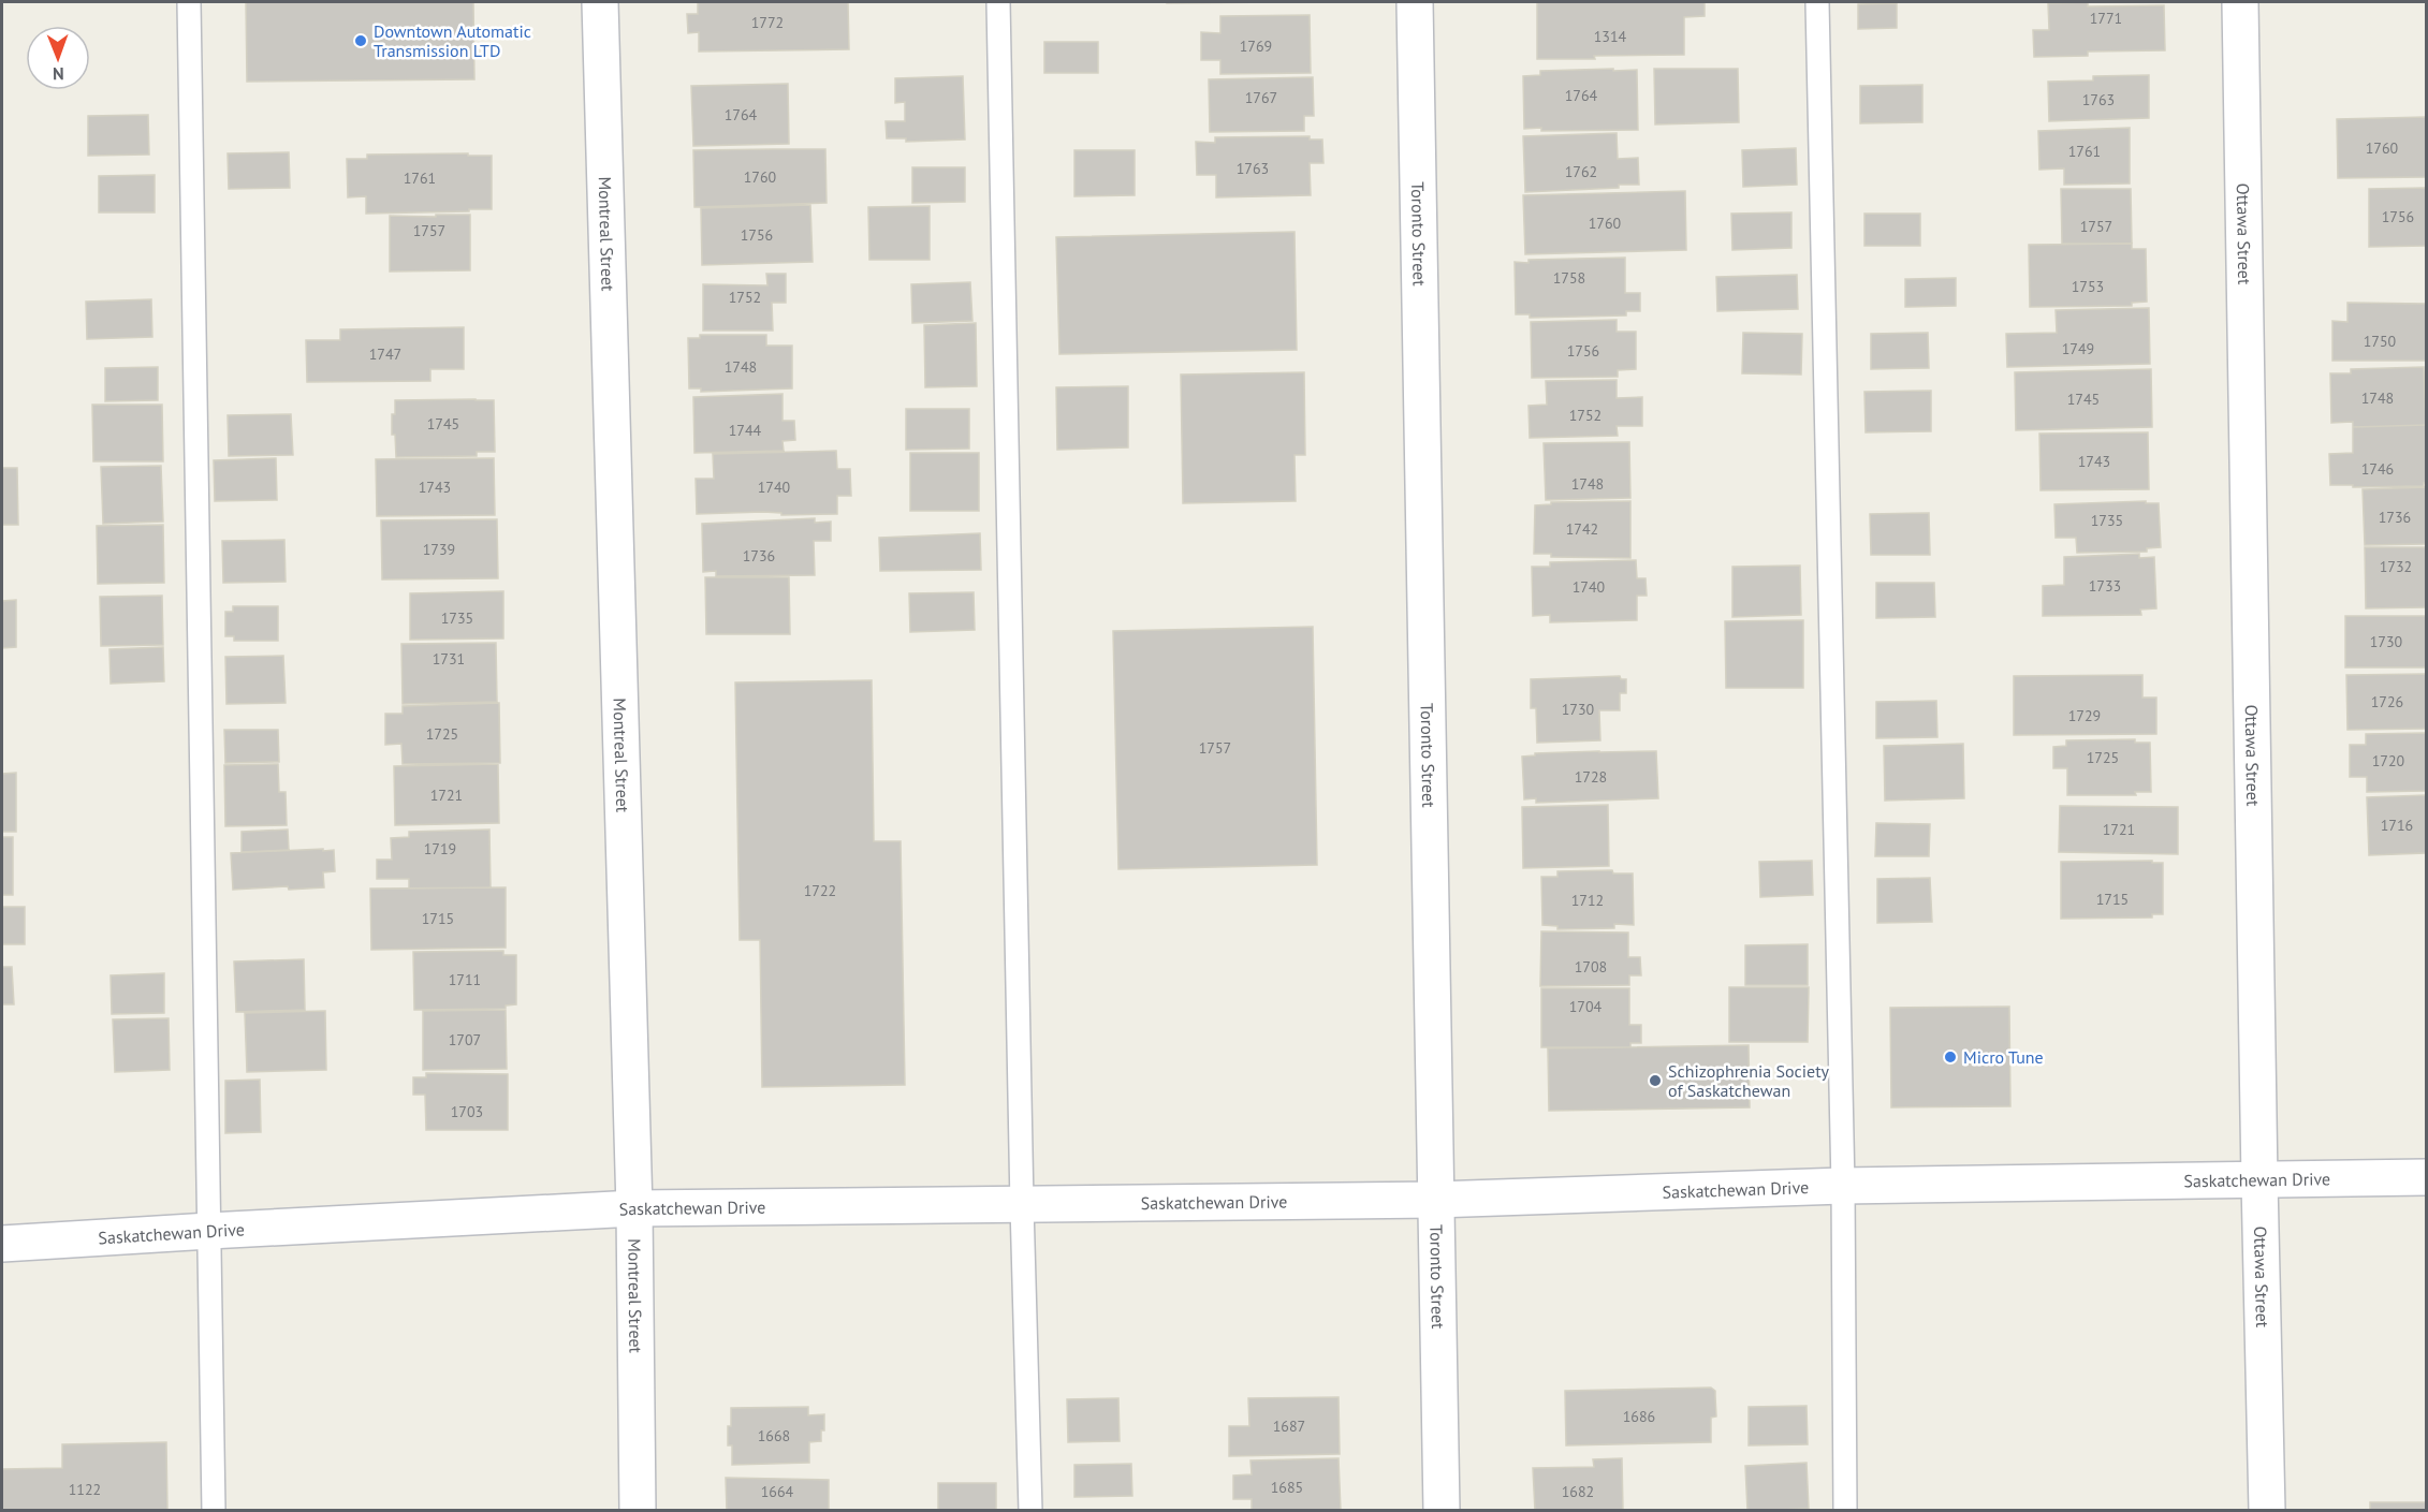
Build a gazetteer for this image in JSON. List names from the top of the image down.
{
  "streets": {
    "street": [
      "Montreal Street",
      "Toronto Street",
      "Ottawa Street",
      "Saskatchewan Drive"
    ]
  },
  "crossings": [
    ["Montreal Street", "Saskatchewan Drive"],
    ["Toronto Street", "Saskatchewan Drive"],
    ["Ottawa Street", "Saskatchewan Drive"]
  ],
  "places": ["Downtown Automatic Transmission LTD", "Micro Tune", "Schizophrenia Society of Saskatchewan"],
  "house_numbers": [
    "1771",
    "1772",
    "1314",
    "1769",
    "1764",
    "1767",
    "1763",
    "1764",
    "1760",
    "1761",
    "1763",
    "1762",
    "1760",
    "1761",
    "1756",
    "1760",
    "1757",
    "1757",
    "1756",
    "1758",
    "1753",
    "1752",
    "1750",
    "1749",
    "1756",
    "1747",
    "1748",
    "1748",
    "1745",
    "1752",
    "1745",
    "1744",
    "1743",
    "1746",
    "1748",
    "1743",
    "1740",
    "1736",
    "1735",
    "1742",
    "1739",
    "1736",
    "1732",
    "1733",
    "1740",
    "1735",
    "1730",
    "1731",
    "1726",
    "1730",
    "1729",
    "1725",
    "1757",
    "1725",
    "1720",
    "1728",
    "1721",
    "1716",
    "1721",
    "1719",
    "1722",
    "1715",
    "1712",
    "1715",
    "1708",
    "1711",
    "1704",
    "1707",
    "1703",
    "1686",
    "1687",
    "1668",
    "1685",
    "1122",
    "1664",
    "1682"
  ],
  "north": "bottom"
}
